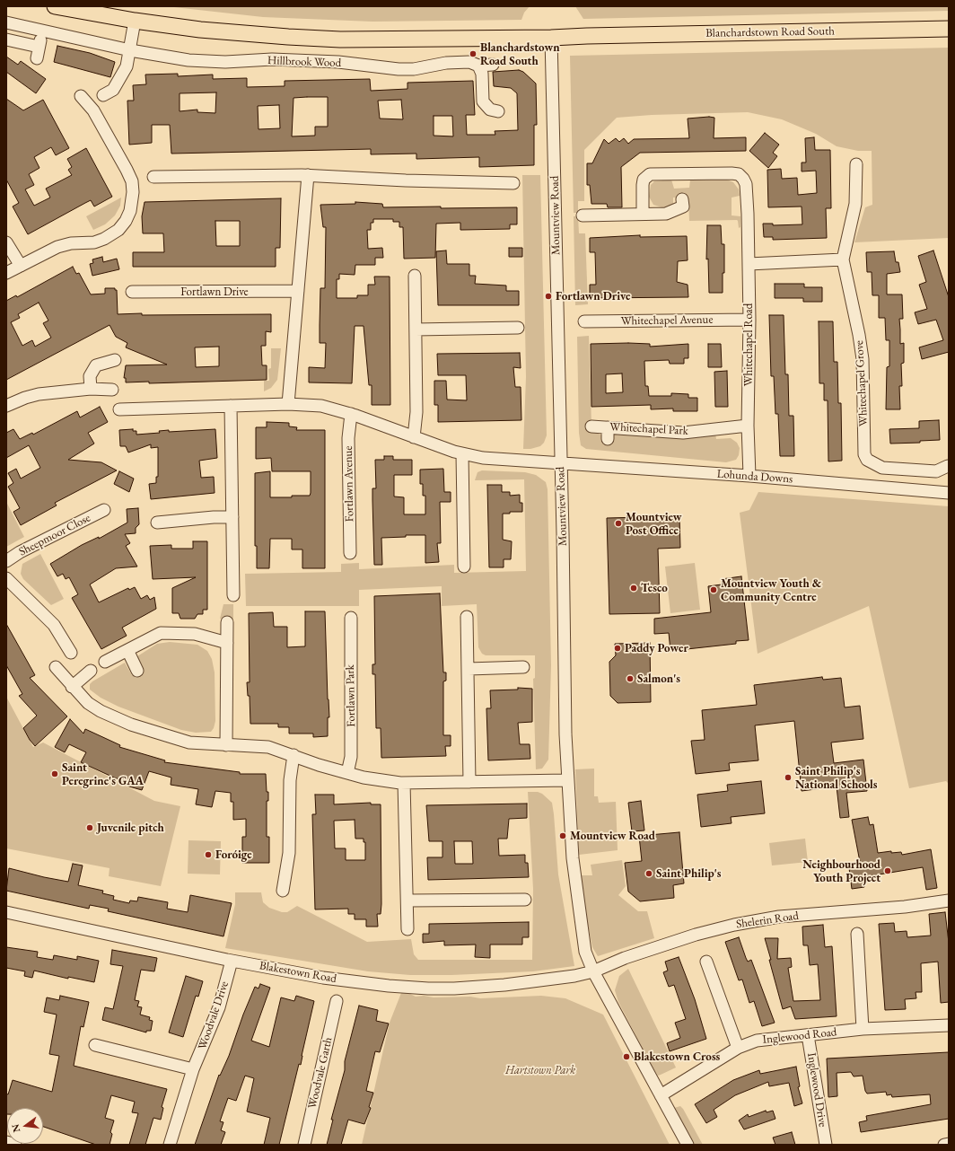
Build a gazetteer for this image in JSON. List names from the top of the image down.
{
  "streets": {
    "main road": ["Blanchardstown Road South"],
    "street": [
      "Hillbrook Wood",
      "Mountview Road",
      "Fortlawn Drive",
      "Whitechapel Avenue",
      "Whitechapel Road",
      "Whitechapel Grove",
      "Whitechapel Park",
      "Lohunda Downs",
      "Fortlawn Avenue",
      "Sheepmoor Close",
      "Fortlawn Park",
      "Shelerin Road",
      "Blakestown Road",
      "Woodvale Drive",
      "Inglewood Road",
      "Woodvale Garth",
      "Inglewood Drive"
    ]
  },
  "crossings": [
    ["Blanchardstown Road South", "Mountview Road"],
    ["Mountview Road", "Lohunda Downs"],
    ["Mountview Road", "Shelerin Road"],
    ["Mountview Road", "Blakestown Road"],
    ["Mountview Road", "Inglewood Road"],
    ["Whitechapel Avenue", "Whitechapel Road"],
    ["Whitechapel Road", "Whitechapel Park"],
    ["Whitechapel Road", "Lohunda Downs"],
    ["Shelerin Road", "Blakestown Road"],
    ["Blakestown Road", "Woodvale Drive"],
    ["Inglewood Road", "Inglewood Drive"]
  ],
  "parks": ["Hartstown Park"],
  "places": [
    "Blanchardstown Road South",
    "Fortlawn Drive",
    "Mountview Post Office",
    "Tesco",
    "Mountview Youth & Community Centre",
    "Paddy Power",
    "Salmon's",
    "Saint Peregrine's GAA",
    "Saint Philip's National Schools",
    "Juvenile pitch",
    "Mountview Road",
    "Foróige",
    "Neighbourhood Youth Project",
    "Saint Philip's",
    "Blakestown Cross"
  ],
  "north": "left"
}
